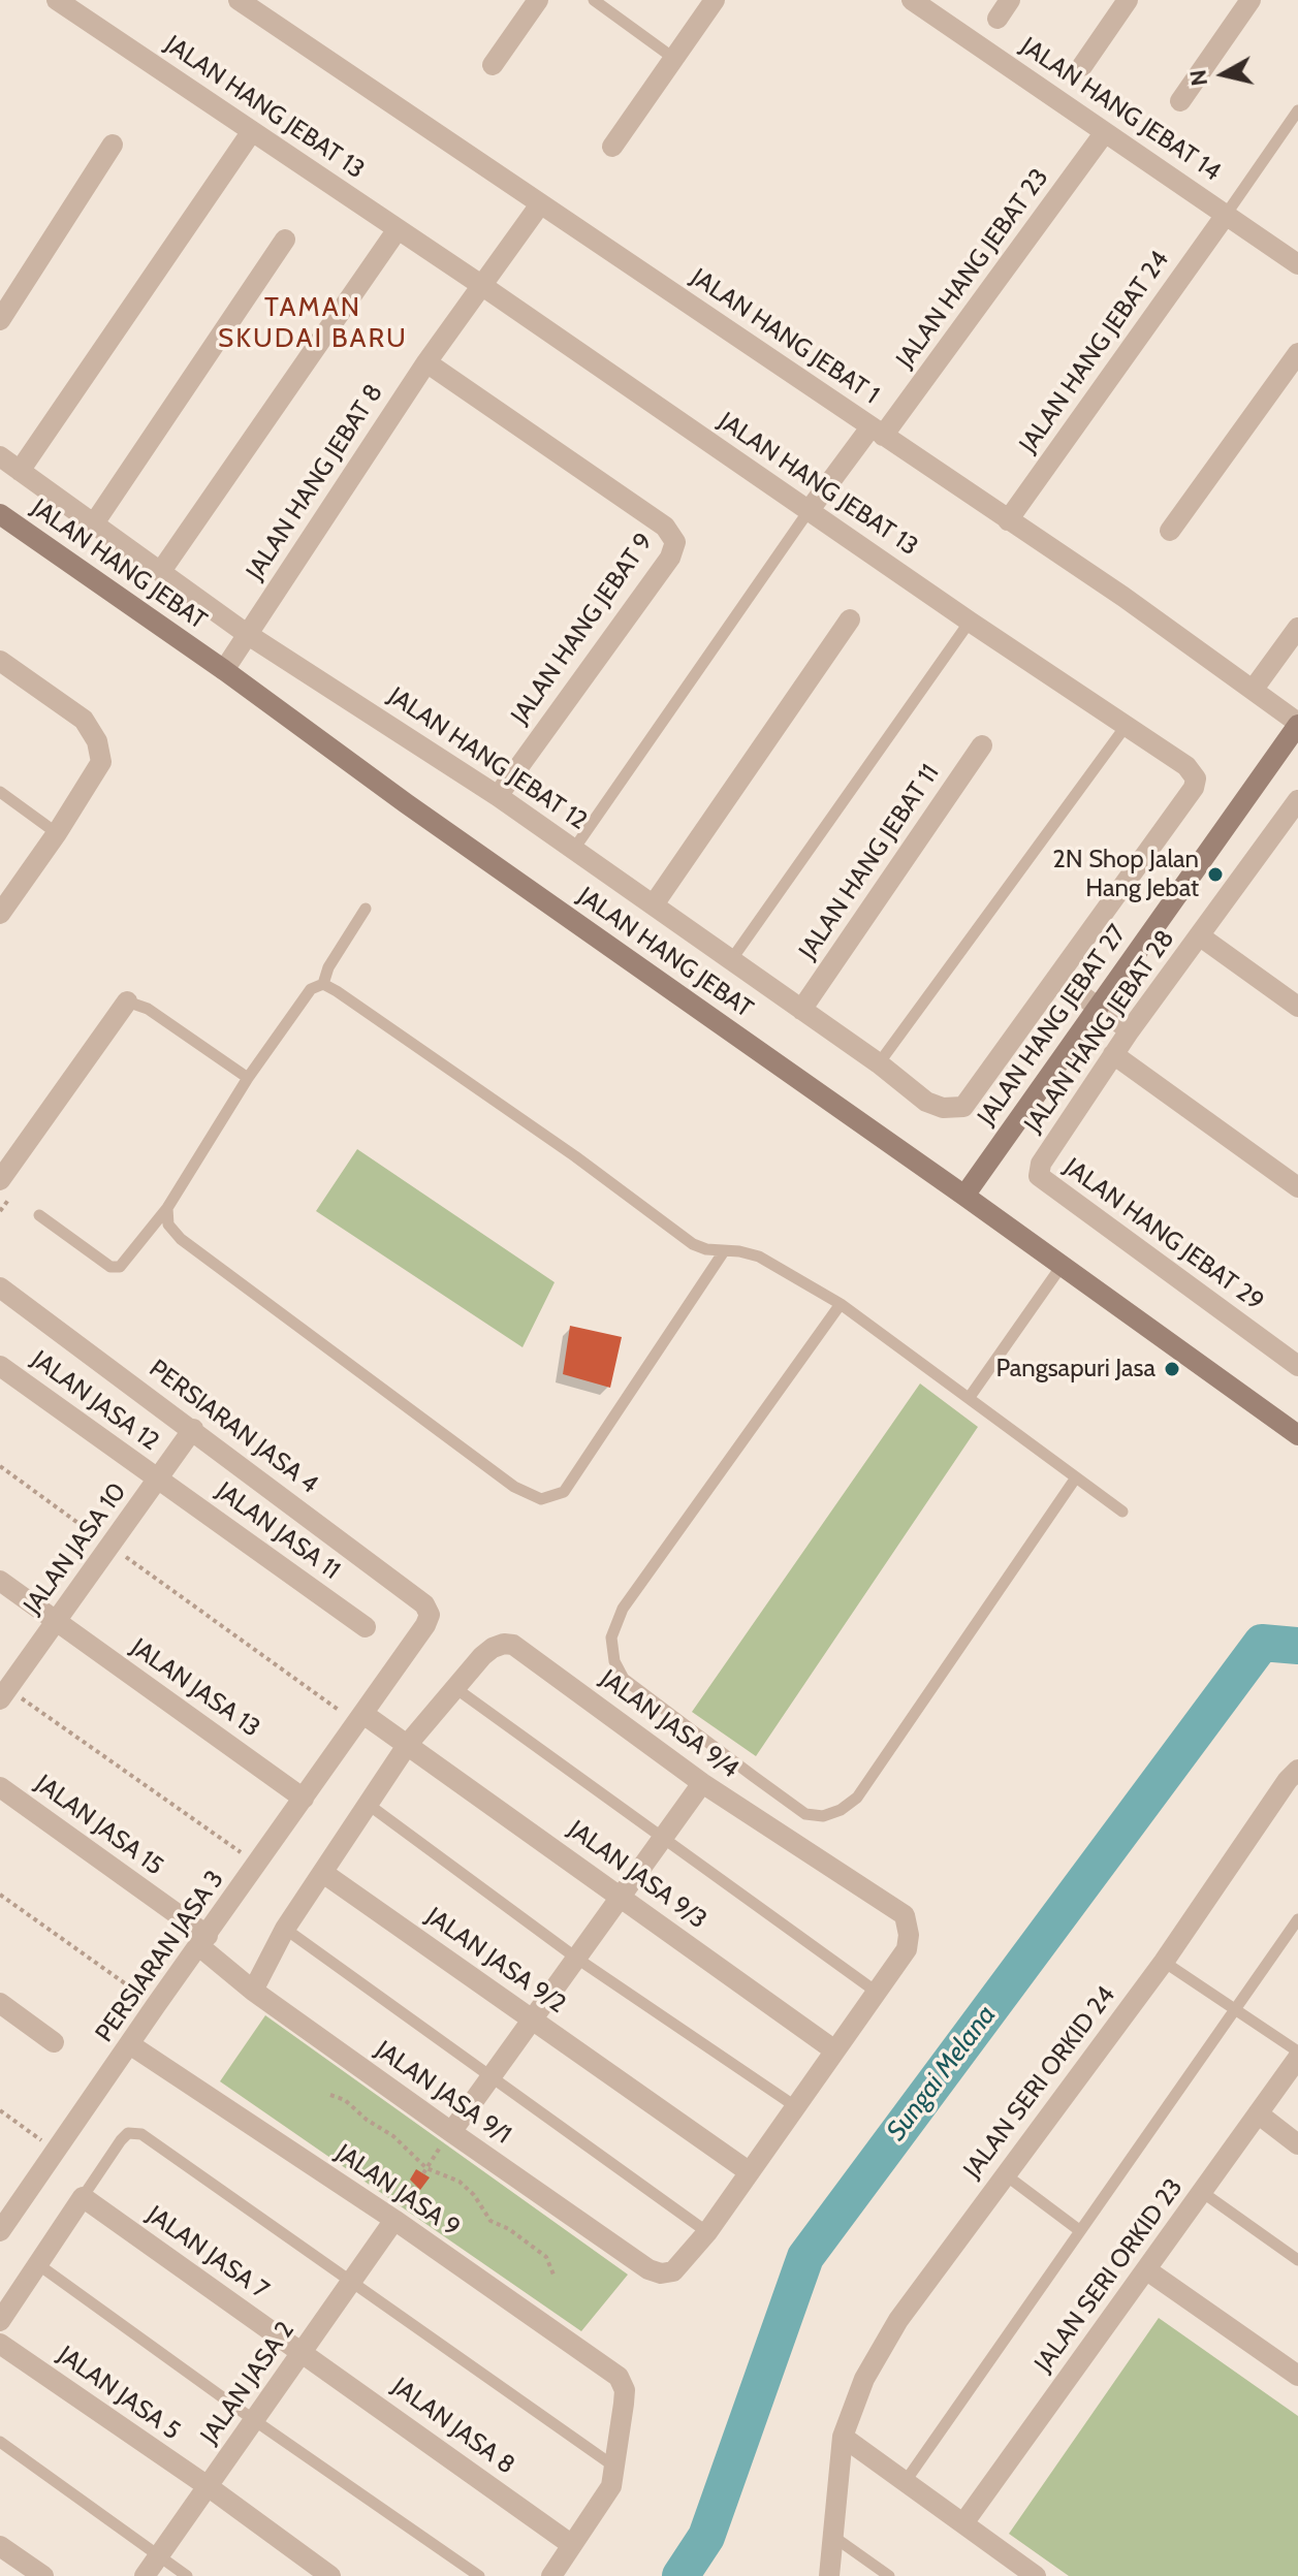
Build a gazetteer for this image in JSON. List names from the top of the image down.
{
  "streets": {
    "street": [
      "JALAN HANG JEBAT 13",
      "JALAN HANG JEBAT 14",
      "JALAN HANG JEBAT 23",
      "JALAN HANG JEBAT 1",
      "JALAN HANG JEBAT 24",
      "JALAN HANG JEBAT 8",
      "JALAN HANG JEBAT",
      "JALAN HANG JEBAT 9",
      "JALAN HANG JEBAT 12",
      "JALAN HANG JEBAT 11",
      "JALAN HANG JEBAT 27",
      "JALAN HANG JEBAT 28",
      "JALAN HANG JEBAT 29",
      "JALAN JASA 12",
      "PERSIARAN JASA 4",
      "JALAN JASA 11",
      "JALAN JASA 10",
      "JALAN JASA 13",
      "JALAN JASA 9/4",
      "JALAN JASA 15",
      "JALAN JASA 9/3",
      "PERSIARAN JASA 3",
      "JALAN JASA 9/2",
      "JALAN SERI ORKID 24",
      "JALAN JASA 9/1",
      "JALAN JASA 9",
      "JALAN JASA 7",
      "JALAN SERI ORKID 23",
      "JALAN JASA 2",
      "JALAN JASA 5",
      "JALAN JASA 8"
    ]
  },
  "crossings": [
    ["JALAN HANG JEBAT 13", "JALAN HANG JEBAT 23"],
    ["JALAN HANG JEBAT 13", "JALAN HANG JEBAT 8"],
    ["JALAN HANG JEBAT 13", "JALAN HANG JEBAT 12"],
    ["JALAN HANG JEBAT 14", "JALAN HANG JEBAT 23"],
    ["JALAN HANG JEBAT 14", "JALAN HANG JEBAT 24"],
    ["JALAN HANG JEBAT 23", "JALAN HANG JEBAT 1"],
    ["JALAN HANG JEBAT 1", "JALAN HANG JEBAT 24"],
    ["JALAN HANG JEBAT 1", "JALAN HANG JEBAT 8"],
    ["JALAN HANG JEBAT 1", "JALAN HANG JEBAT 27"],
    ["JALAN HANG JEBAT 8", "JALAN HANG JEBAT"],
    ["JALAN HANG JEBAT 8", "JALAN HANG JEBAT 9"],
    ["JALAN HANG JEBAT 8", "JALAN HANG JEBAT 12"],
    ["JALAN HANG JEBAT", "JALAN HANG JEBAT 27"],
    ["JALAN HANG JEBAT 9", "JALAN HANG JEBAT 12"],
    ["JALAN HANG JEBAT 12", "JALAN HANG JEBAT 11"],
    ["JALAN HANG JEBAT 28", "JALAN HANG JEBAT 29"],
    ["JALAN JASA 12", "JALAN JASA 11"],
    ["JALAN JASA 12", "JALAN JASA 10"],
    ["PERSIARAN JASA 4", "JALAN JASA 10"],
    ["PERSIARAN JASA 4", "PERSIARAN JASA 3"],
    ["JALAN JASA 11", "JALAN JASA 10"],
    ["JALAN JASA 10", "JALAN JASA 13"],
    ["JALAN JASA 13", "PERSIARAN JASA 3"],
    ["JALAN JASA 9/4", "JALAN JASA 9/3"],
    ["JALAN JASA 9/4", "JALAN JASA 9/2"],
    ["JALAN JASA 15", "PERSIARAN JASA 3"],
    ["JALAN JASA 15", "JALAN JASA 9/1"],
    ["PERSIARAN JASA 3", "JALAN JASA 9/1"],
    ["PERSIARAN JASA 3", "JALAN JASA 9"],
    ["JALAN JASA 9", "JALAN JASA 2"],
    ["JALAN JASA 7", "JALAN JASA 2"],
    ["JALAN JASA 7", "JALAN JASA 8"],
    ["JALAN JASA 2", "JALAN JASA 5"],
    ["JALAN JASA 2", "JALAN JASA 8"]
  ],
  "districts": ["TAMAN SKUDAI BARU"],
  "water": ["Sungai Melana"],
  "places": ["2N Shop Jalan Hang Jebat", "Pangsapuri Jasa"],
  "north": "left"
}
